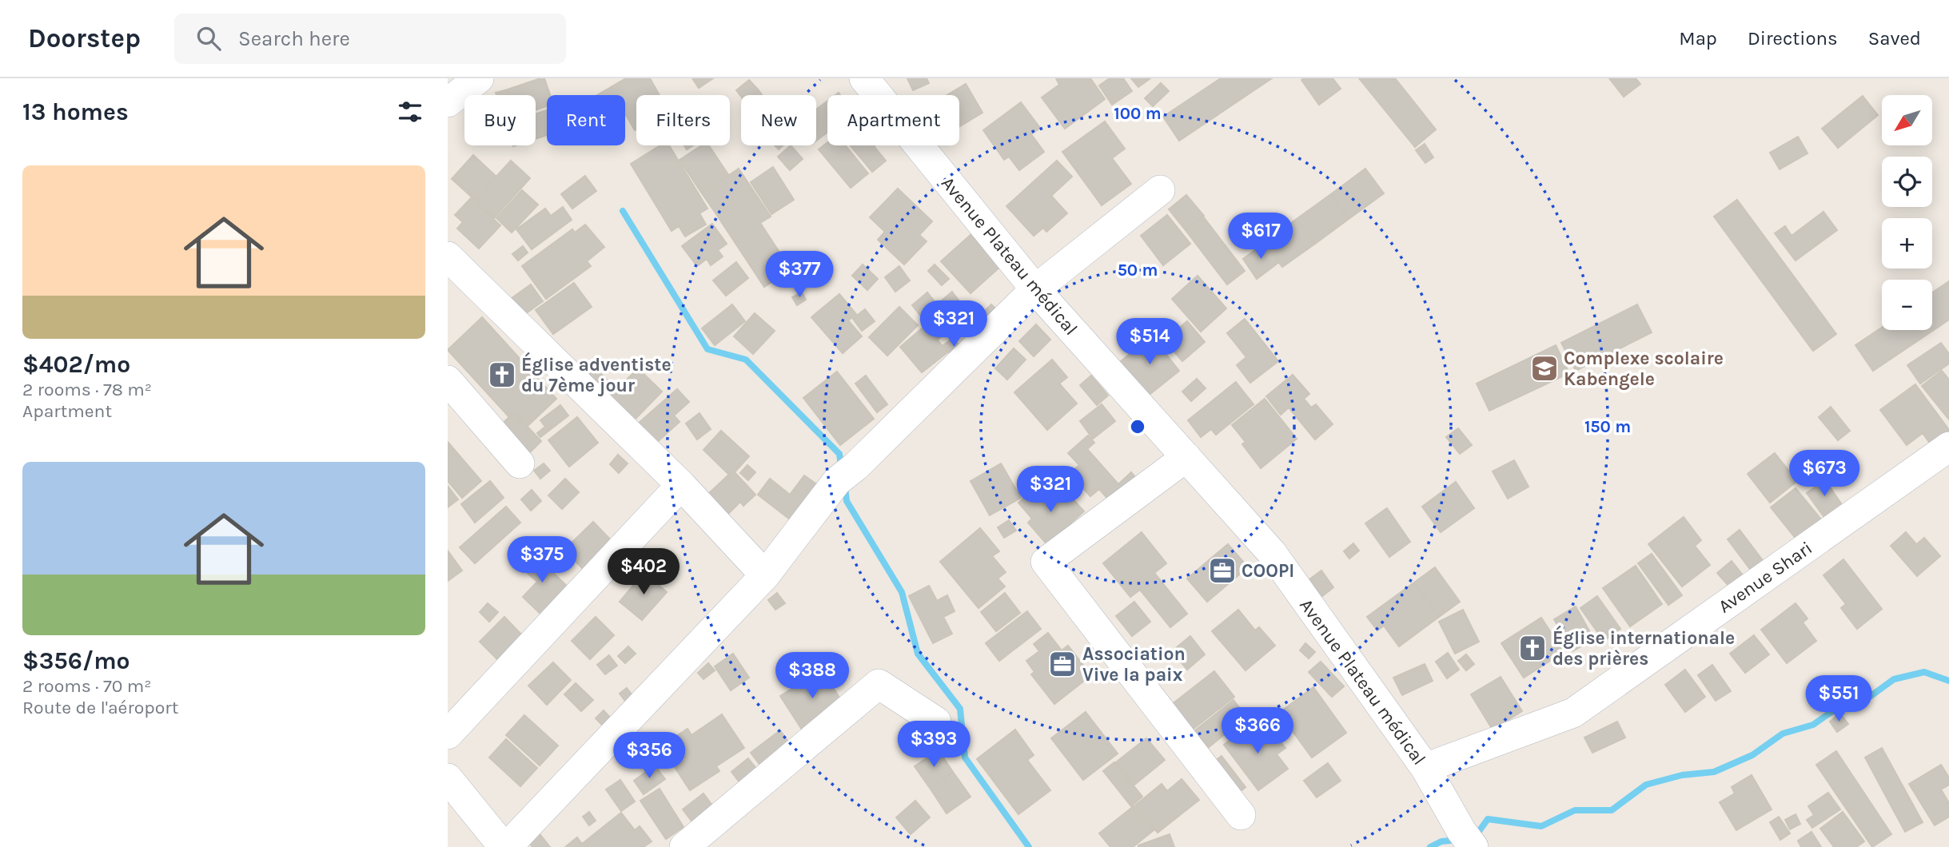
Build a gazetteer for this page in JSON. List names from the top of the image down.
{
  "streets": {
    "street": ["Avenue Plateau médical", "Avenue Shari"]
  },
  "crossings": [
    ["Avenue Plateau médical", "Avenue Shari"]
  ],
  "places": {
    "school or university": ["Complexe scolaire Kabengele"],
    "church": ["Église adventiste du 7ème jour", "Église internationale des prières"],
    "office": ["COOPI", "Association Vive la paix"]
  },
  "north": "bottom left",
  "page": {
    "header": "Doorstep",
    "search": "Search here",
    "nav": ["Map", "Directions", "Saved"],
    "heading": "13 homes",
    "map_buttons": ["+", "−"],
    "chip": [
      "Buy",
      "Rent",
      "Filters",
      "New",
      "Apartment"
    ],
    "list": [
      {
        "name": "$402/mo",
        "note": "2 rooms · 78 m² · Apartment"
      },
      {
        "name": "$356/mo",
        "note": "2 rooms · 70 m² · Route de l'aéroport"
      }
    ],
    "price": [
      "$617",
      "$377",
      "$321",
      "$514",
      "$673",
      "$321",
      "$375",
      "$402",
      "$388",
      "$551",
      "$366",
      "$393",
      "$356"
    ]
  },
  "rings": ["100 m", "50 m", "150 m"]
}
